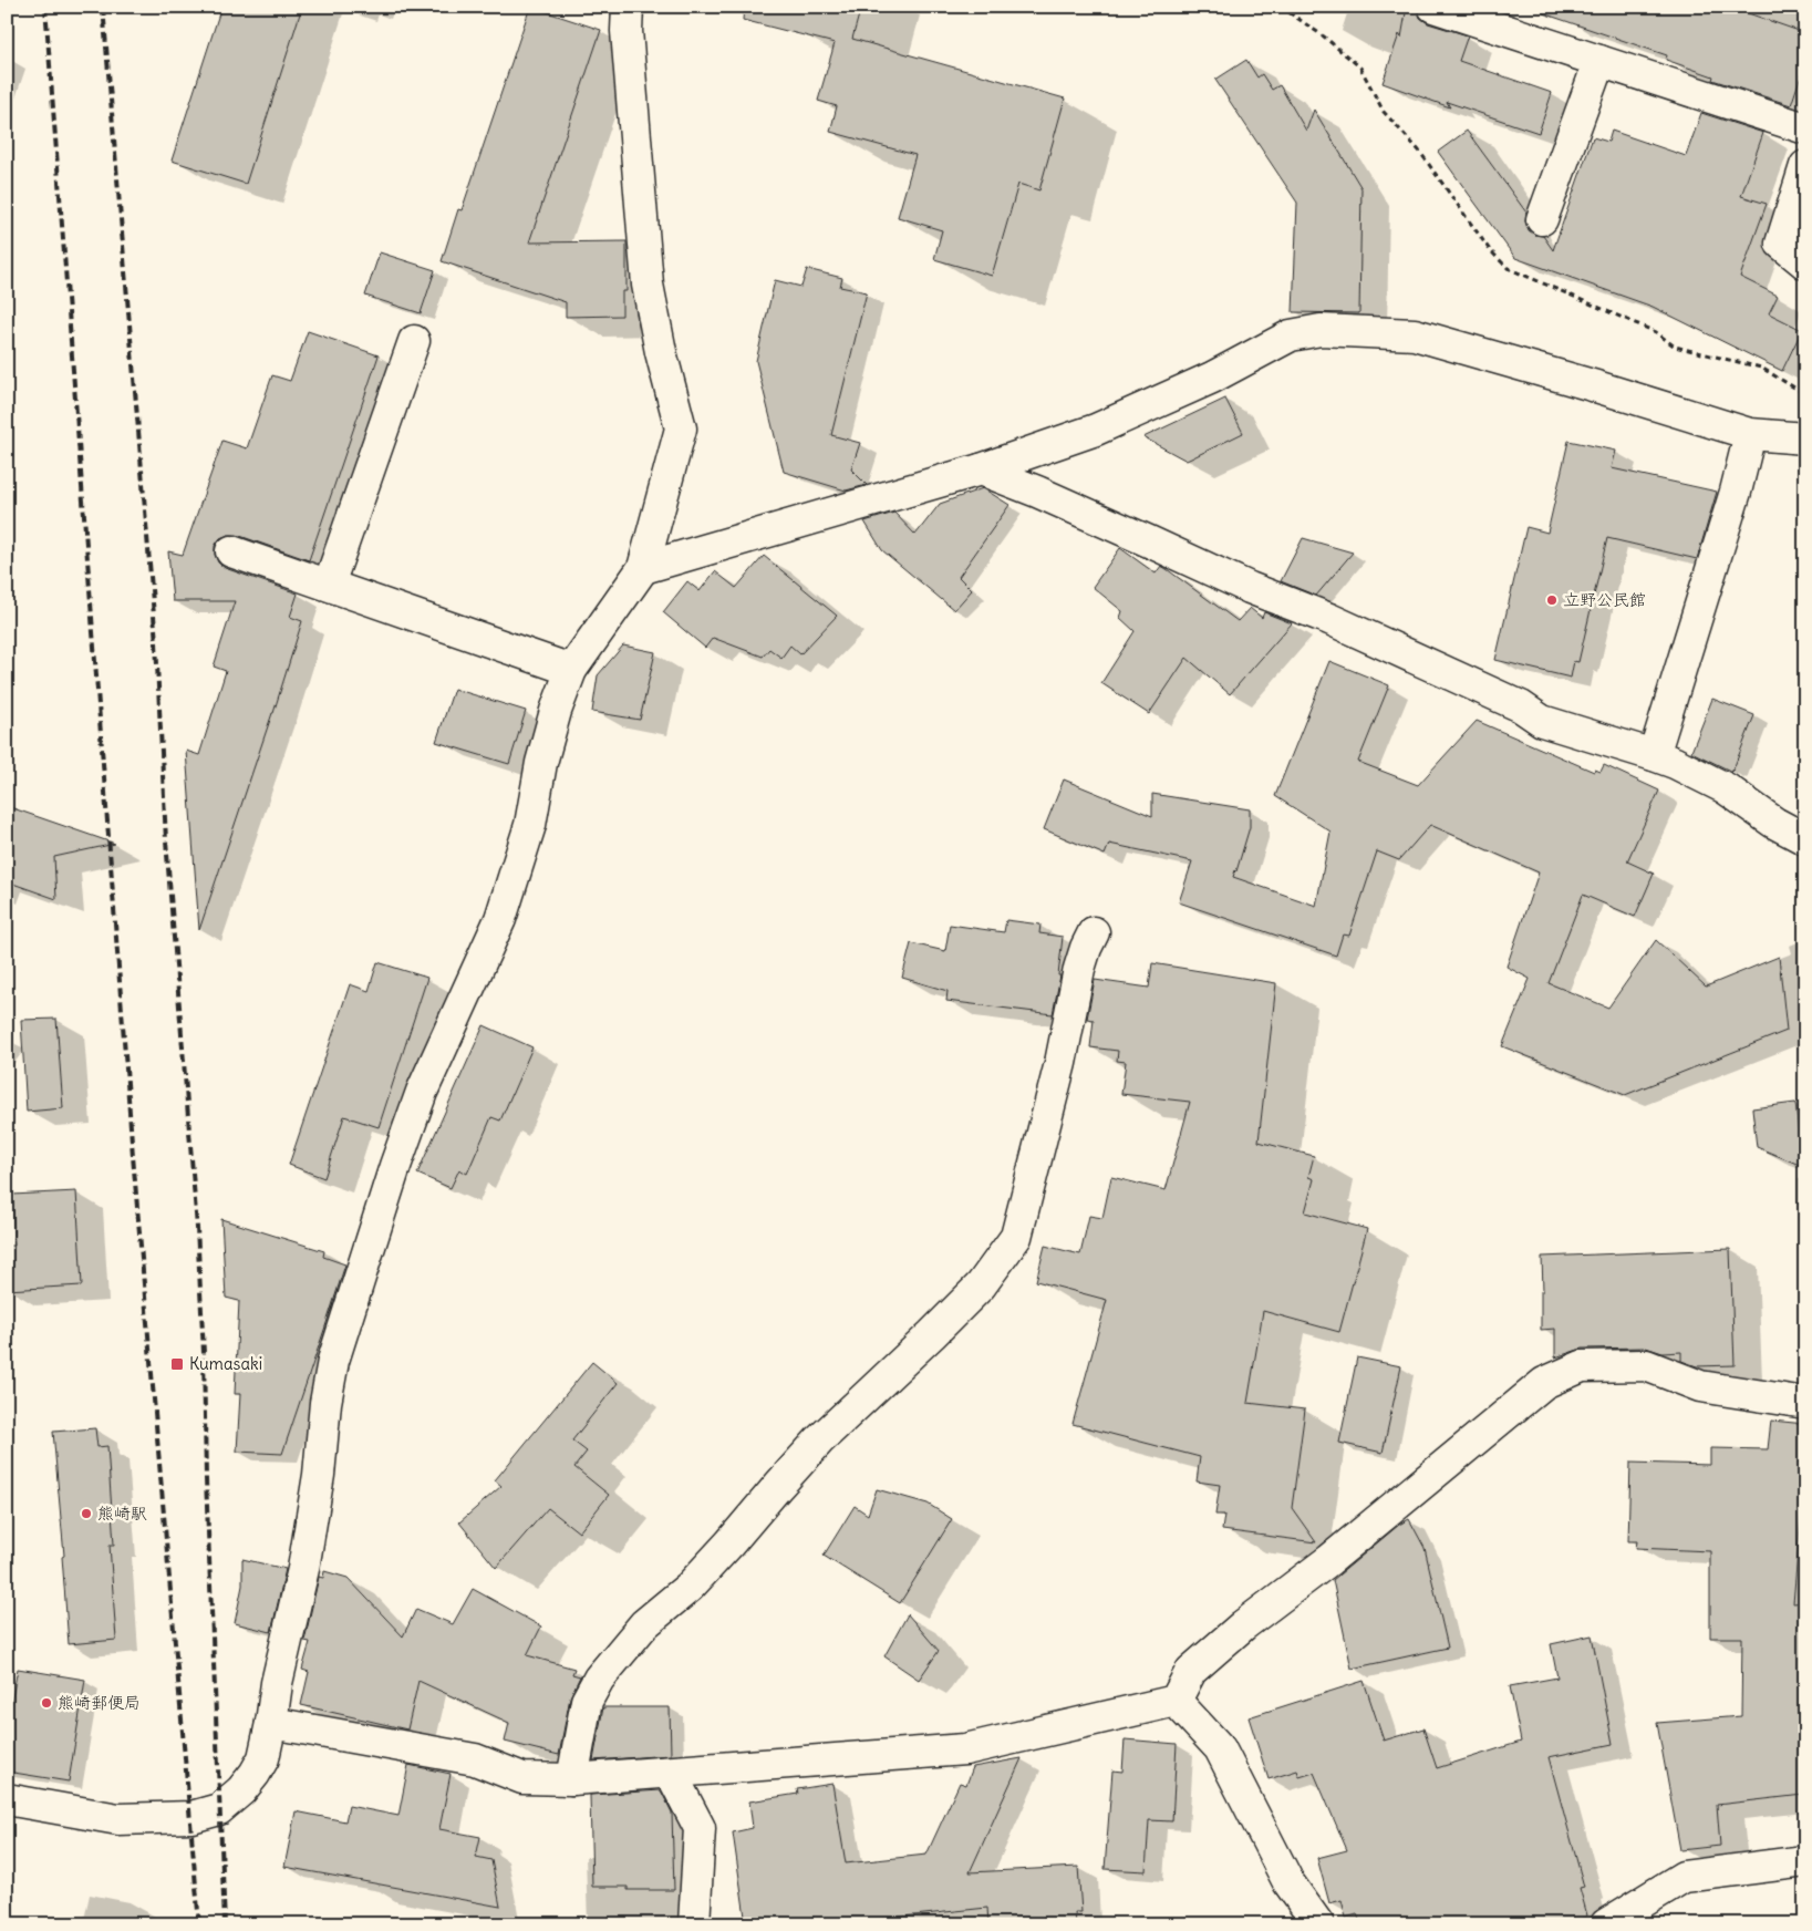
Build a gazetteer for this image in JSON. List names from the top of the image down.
{
  "places": {
    "other": ["立野公民館", "熊崎駅", "熊崎郵便局"],
    "transit": ["Kumasaki"]
  }
}
